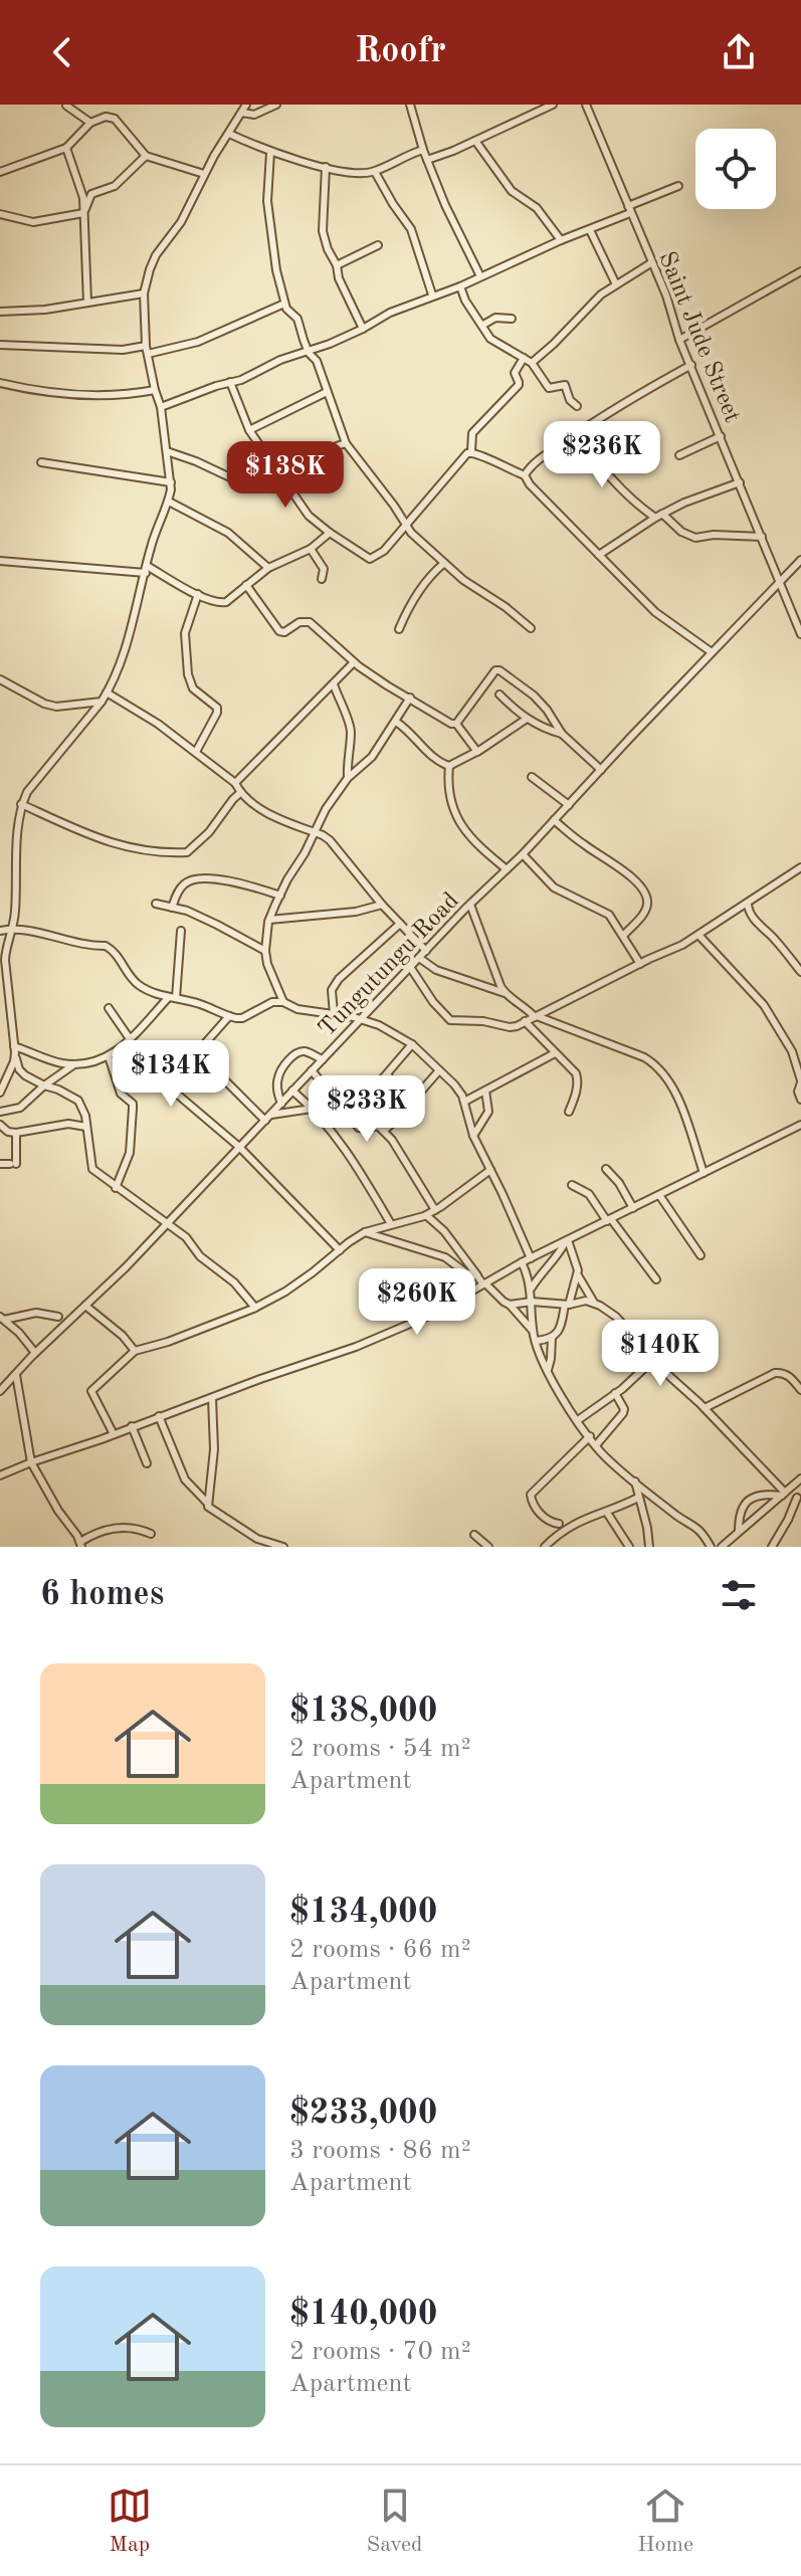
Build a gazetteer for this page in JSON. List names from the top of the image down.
{
  "streets": {
    "street": ["Saint Jude Street", "Tungutungu Road"]
  },
  "crossings": [
    ["Saint Jude Street", "Tungutungu Road"]
  ],
  "page": {
    "header": "Roofr",
    "price": [
      "$236K",
      "$138K",
      "$134K",
      "$233K",
      "$260K",
      "$140K"
    ],
    "heading": "6 homes",
    "list": [
      {
        "name": "$138,000",
        "note": "2 rooms · 54 m² · Apartment"
      },
      {
        "name": "$134,000",
        "note": "2 rooms · 66 m² · Apartment"
      },
      {
        "name": "$233,000",
        "note": "3 rooms · 86 m² · Apartment"
      },
      {
        "name": "$140,000",
        "note": "2 rooms · 70 m² · Apartment"
      }
    ],
    "tabs": ["Map", "Saved", "Home"]
  }
}
